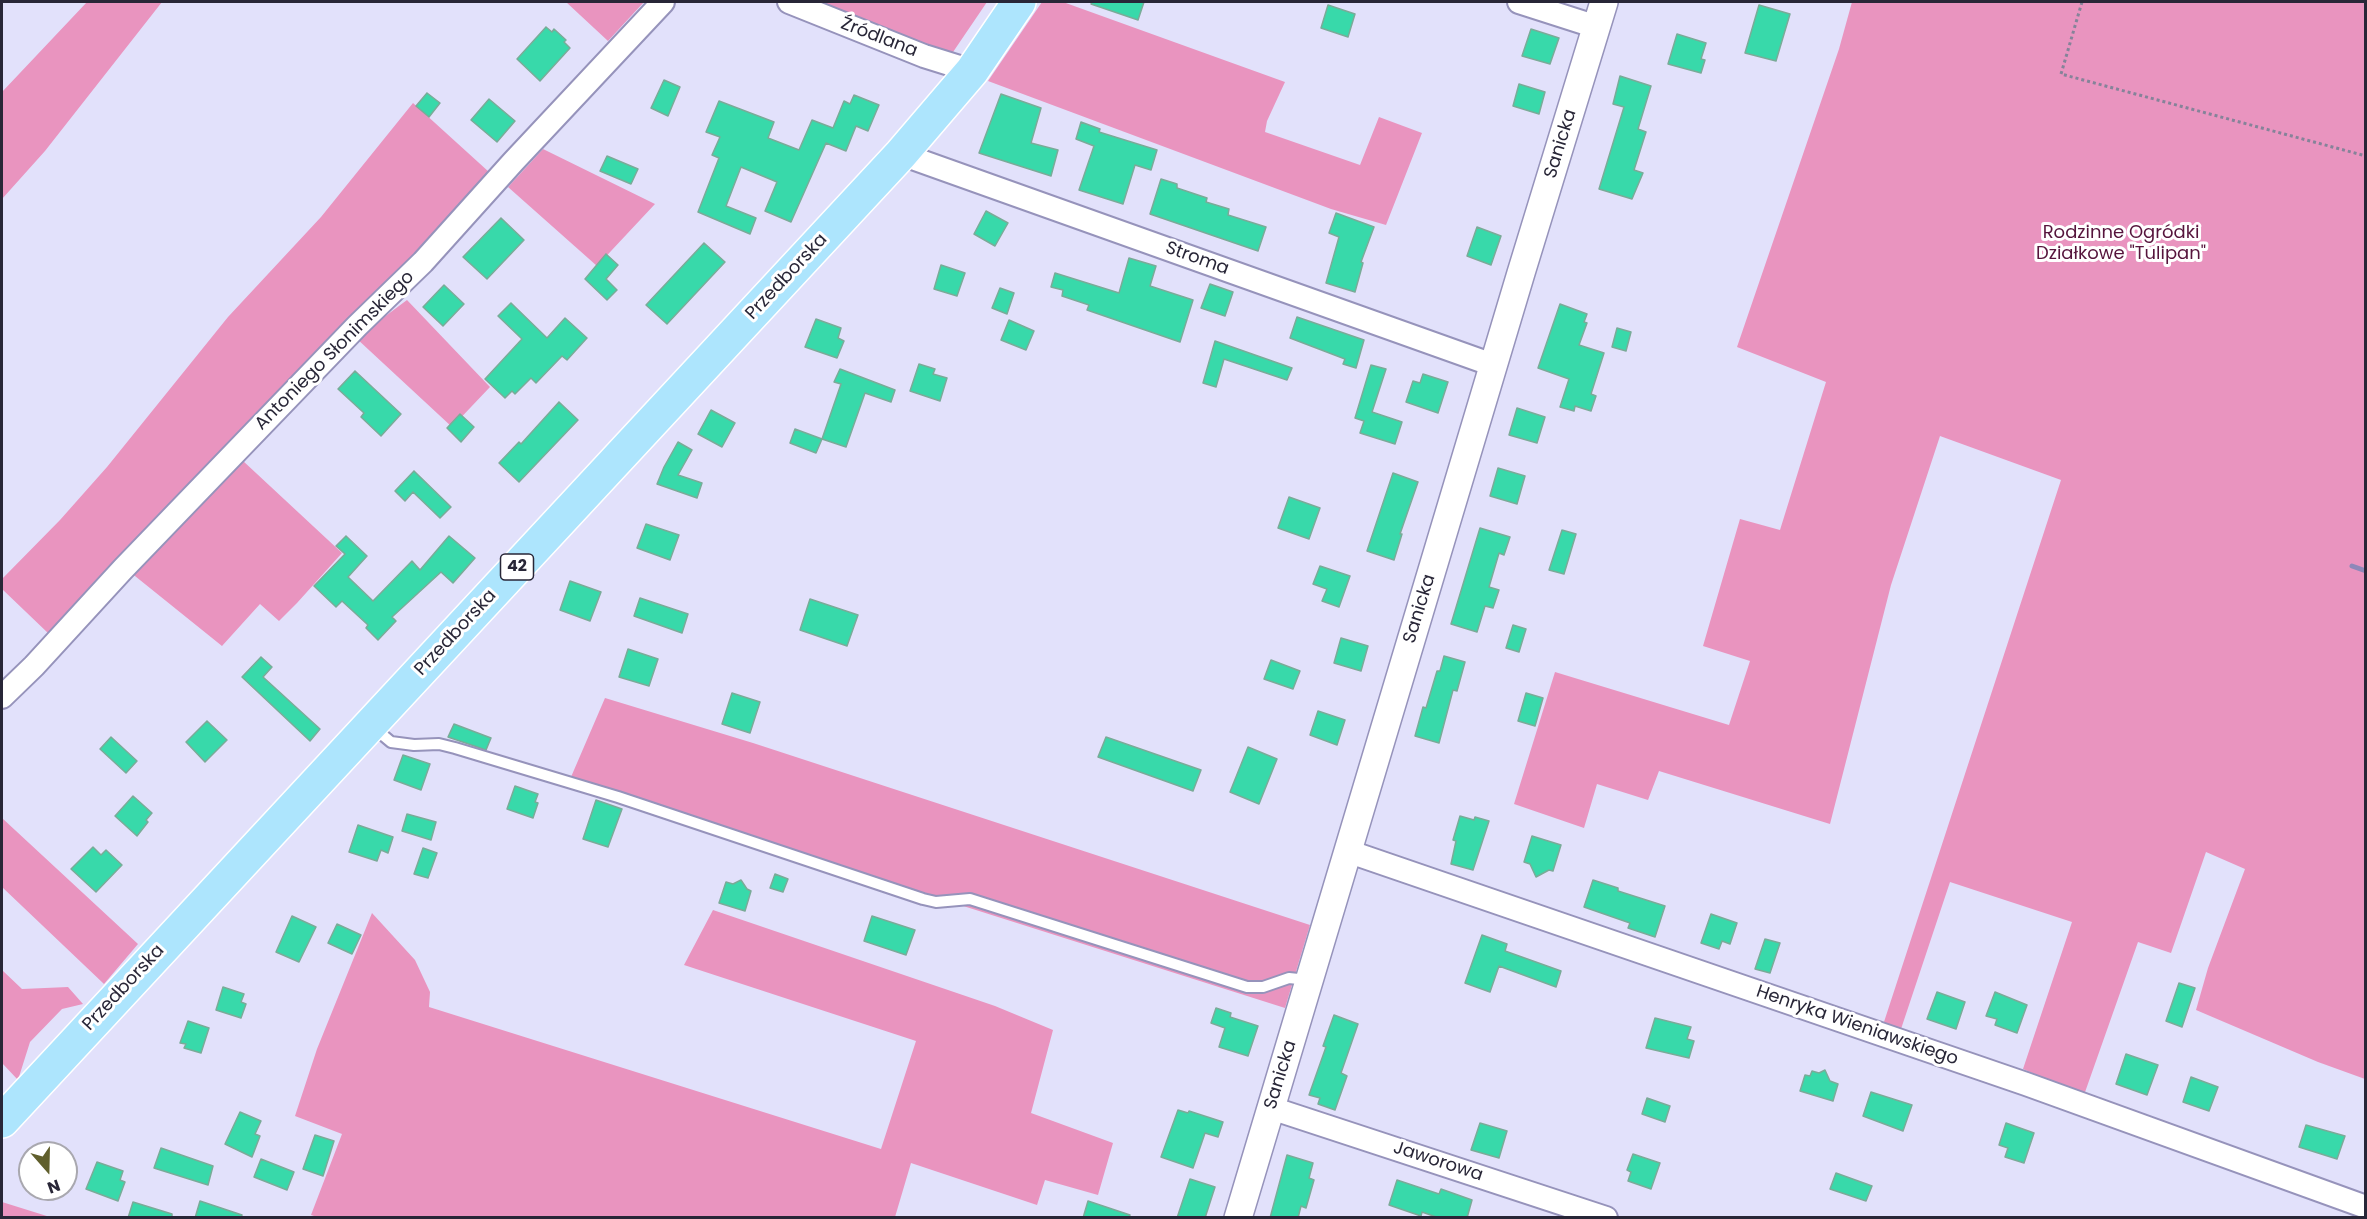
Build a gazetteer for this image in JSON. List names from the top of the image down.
{
  "streets": {
    "main road": ["Przedborska", "42"],
    "street": [
      "Źródlana",
      "Sanicka",
      "Stroma",
      "Antoniego Słonimskiego",
      "Henryka Wieniawskiego",
      "Jaworowa"
    ]
  },
  "crossings": [
    ["Źródlana", "Przedborska"],
    ["Sanicka", "Stroma"],
    ["Sanicka", "Henryka Wieniawskiego"],
    ["Sanicka", "Jaworowa"],
    ["Stroma", "Przedborska"]
  ],
  "parks": ["Rodzinne Ogródki Działkowe \"Tulipan\""],
  "north": "bottom"
}
